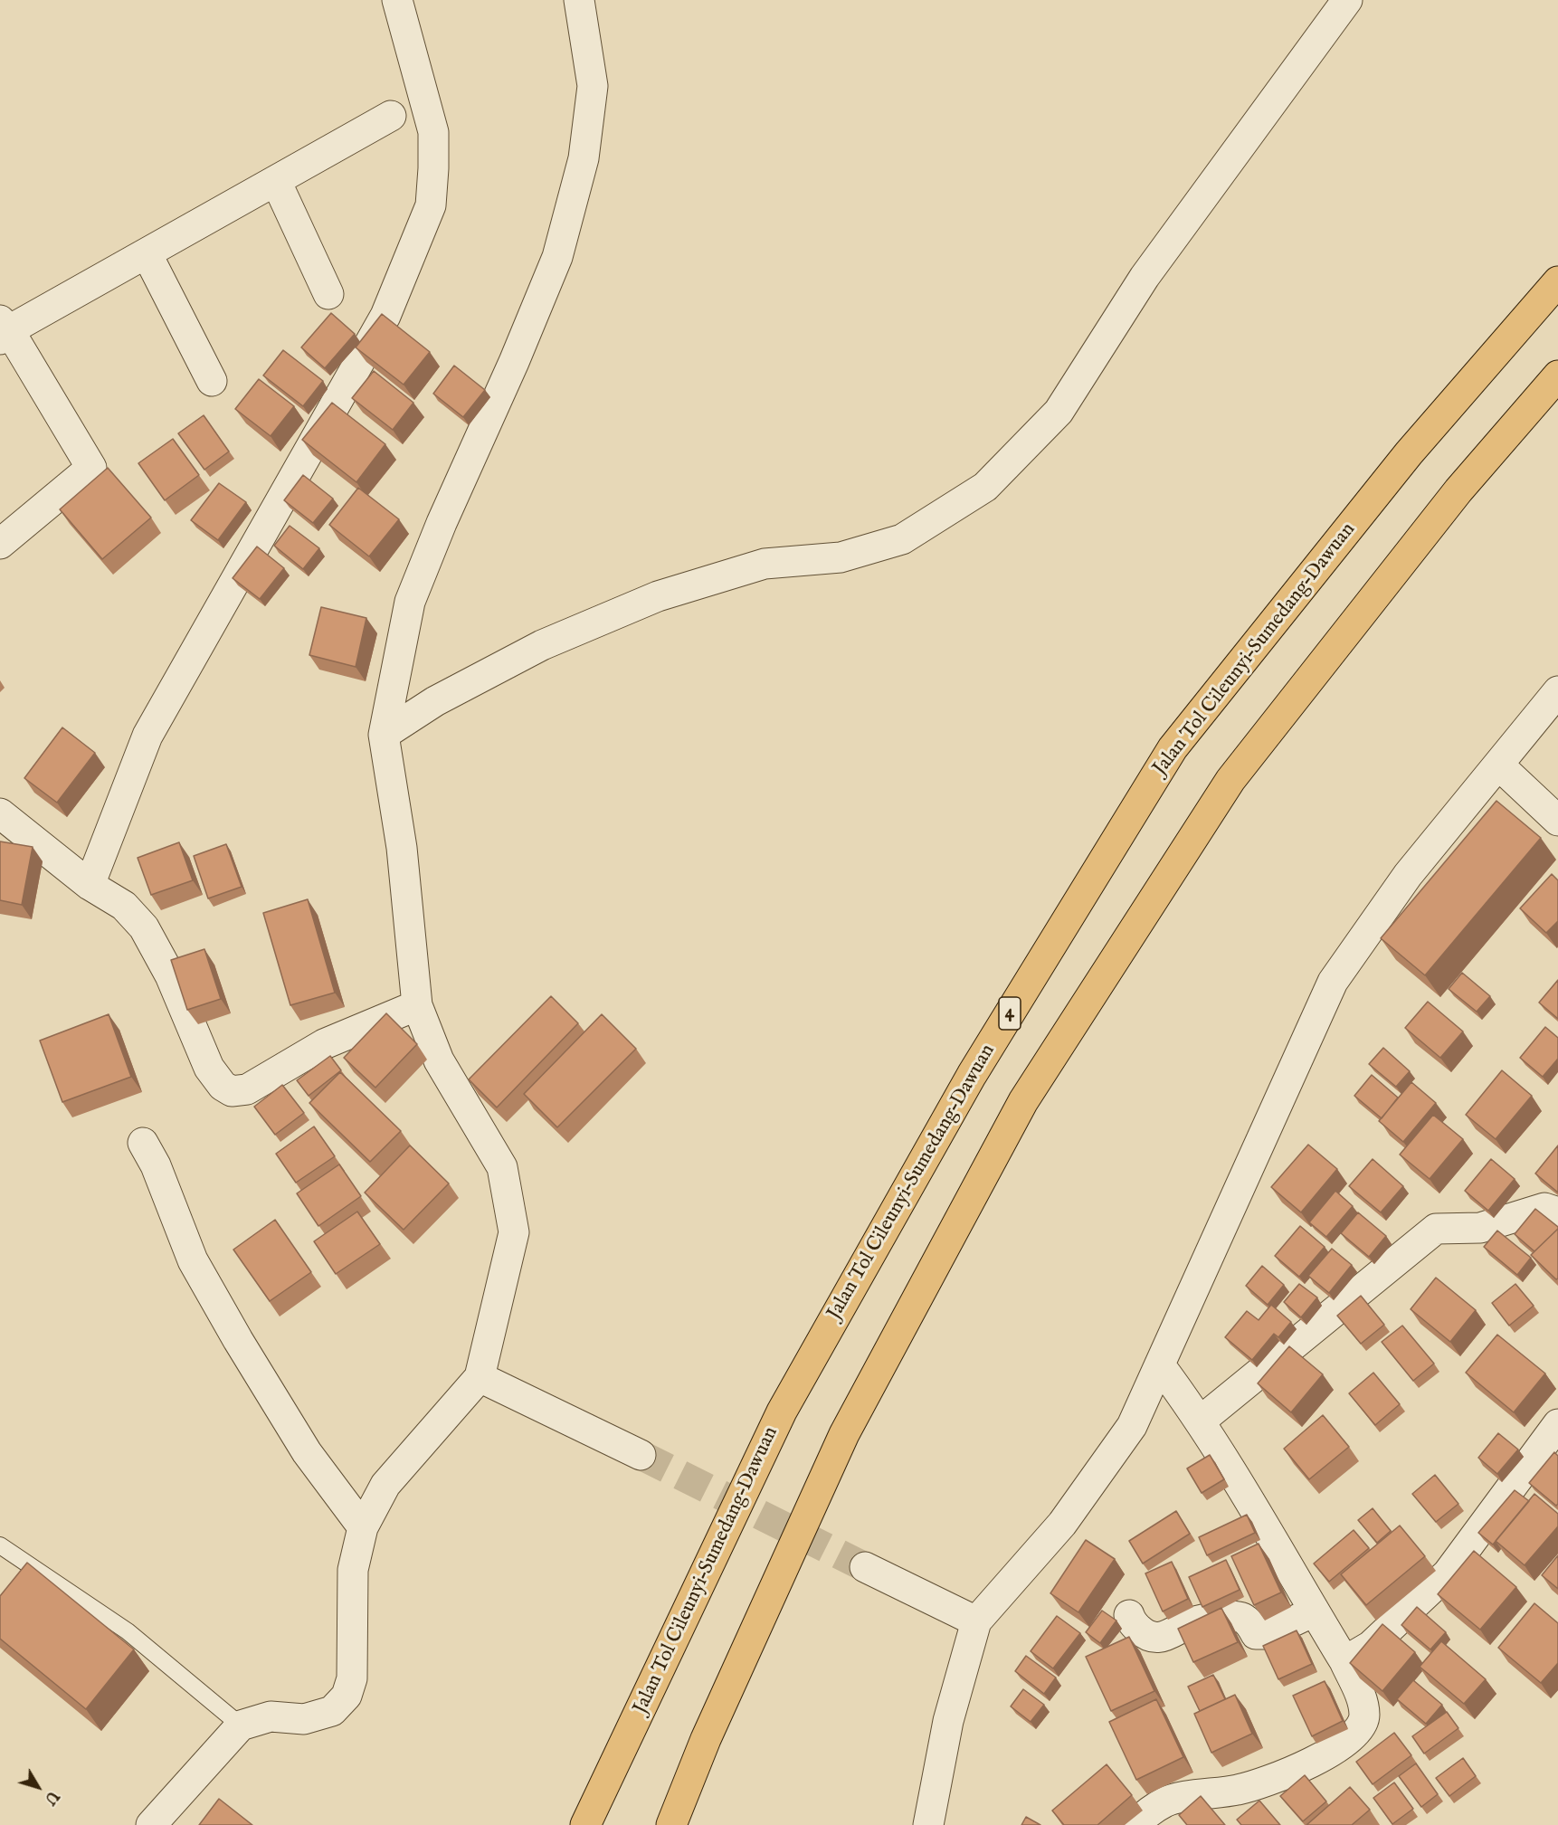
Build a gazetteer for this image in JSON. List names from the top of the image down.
{
  "streets": {
    "highway": ["Jalan Tol Cileunyi–Sumedang–Dawuan", "4"]
  },
  "north": "bottom right"
}
